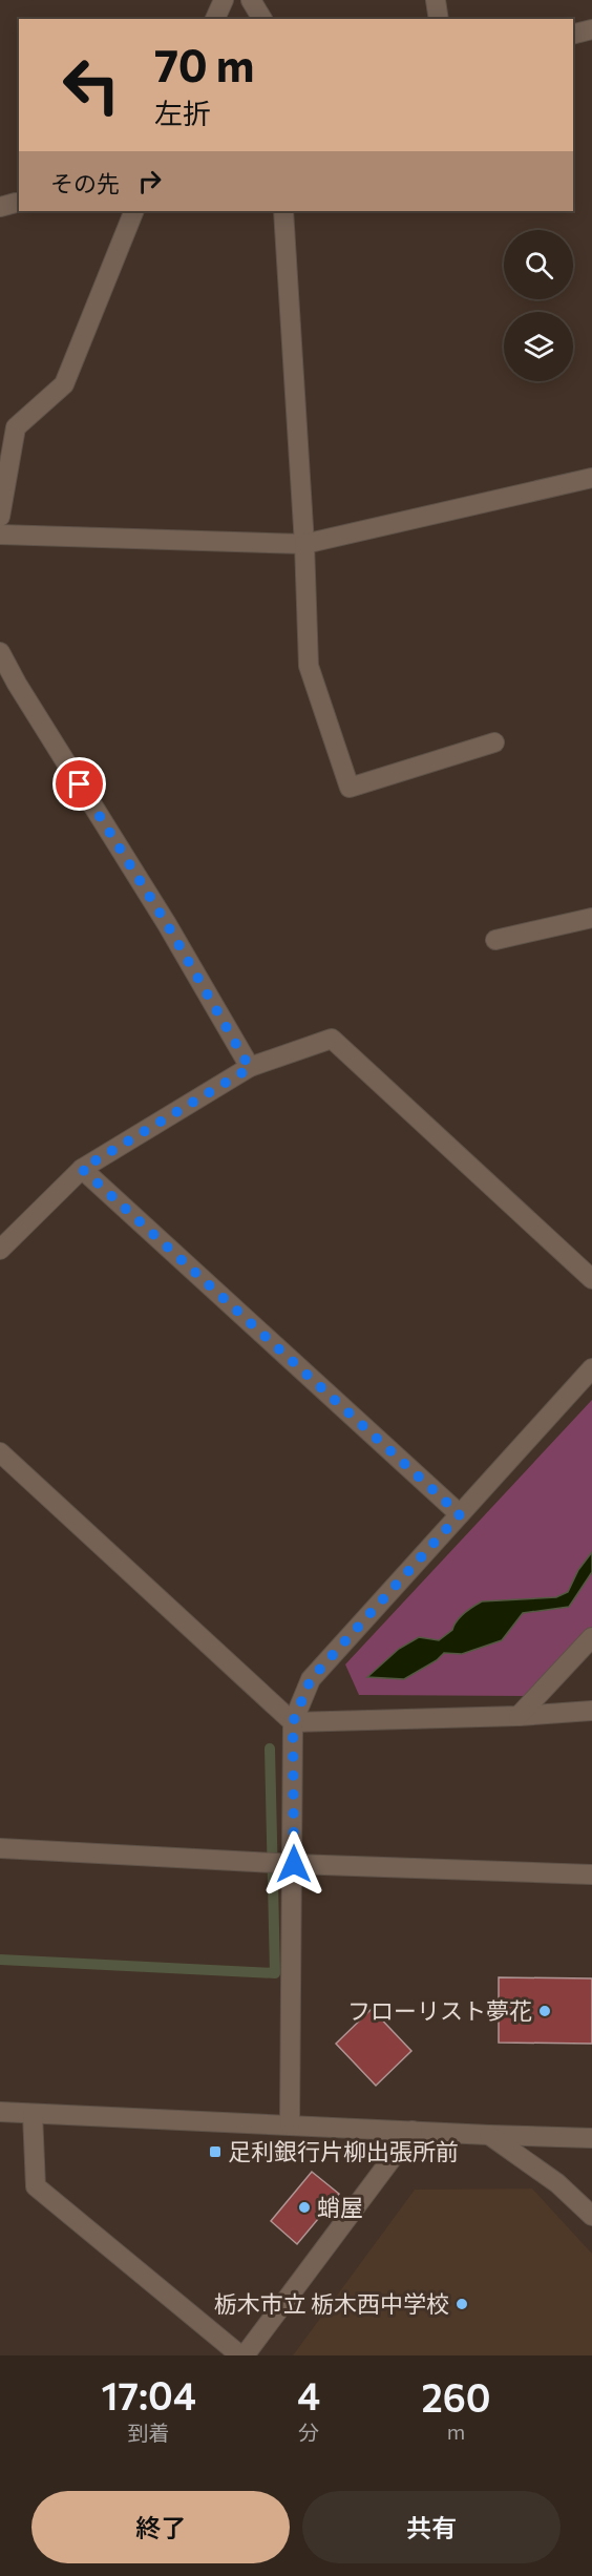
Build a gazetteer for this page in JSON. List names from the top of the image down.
{
  "places": {
    "other": ["フローリスト夢花", "蛸屋", "栃木市立 栃木西中学校"],
    "transit": ["足利銀行片柳出張所前"]
  },
  "page": {
    "turn": ["70 m", "左折"],
    "then": "その先",
    "eta": [
      "17:04",
      "到着",
      "4",
      "分",
      "260",
      "m"
    ],
    "buttons": ["終了", "共有"]
  }
}
